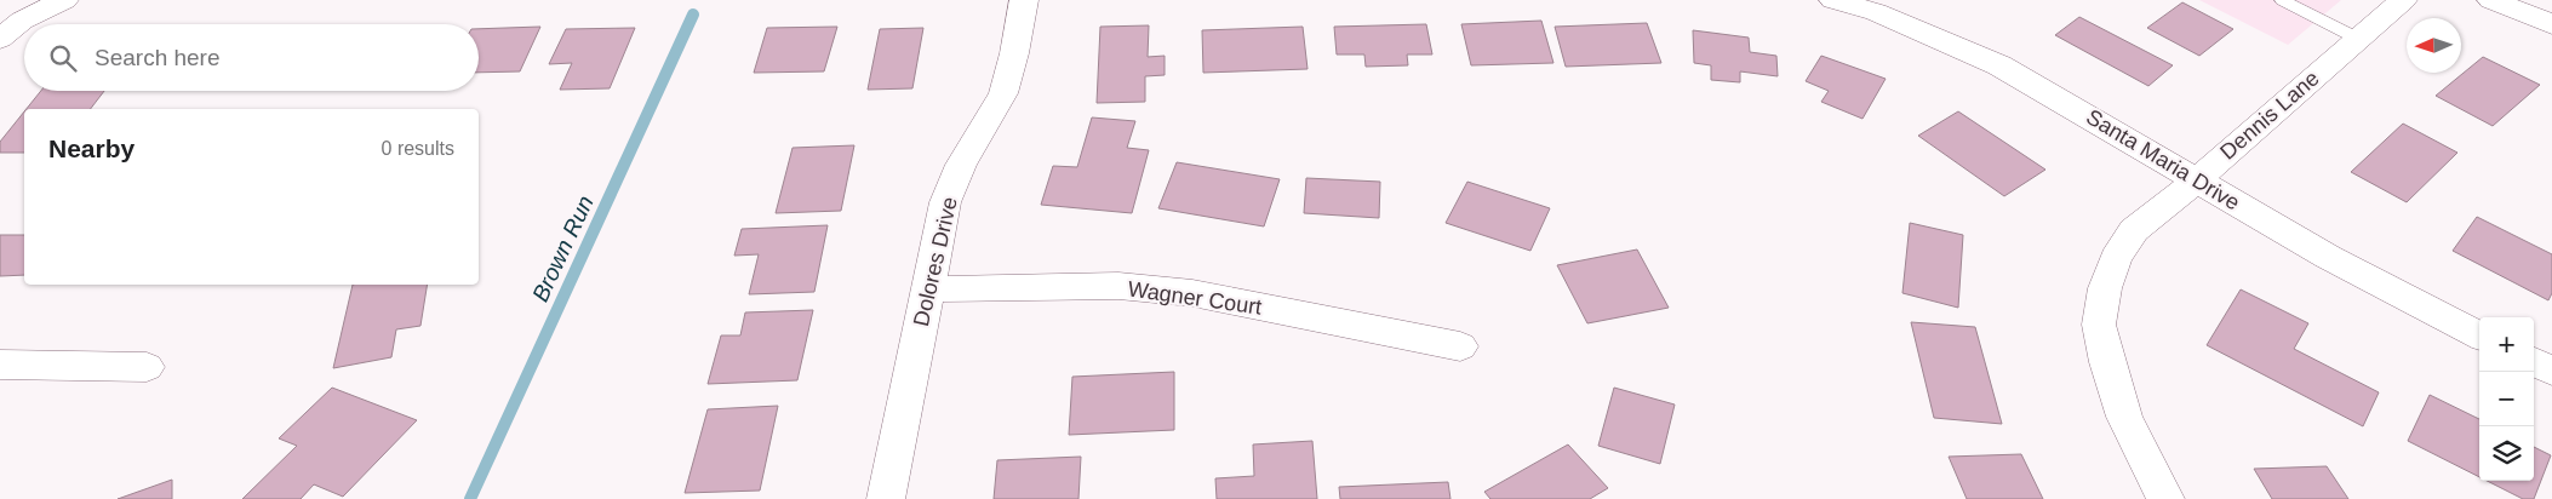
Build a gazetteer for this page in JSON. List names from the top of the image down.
{
  "streets": {
    "street": [
      "Dennis Lane",
      "Santa Maria Drive",
      "Dolores Drive",
      "Wagner Court"
    ]
  },
  "crossings": [
    ["Dennis Lane", "Santa Maria Drive"],
    ["Dolores Drive", "Wagner Court"]
  ],
  "water": ["Brown Run"],
  "north": "left",
  "page": {
    "search": "Search here",
    "heading": ["Nearby", "0 results"],
    "map_buttons": ["+", "−"]
  }
}
